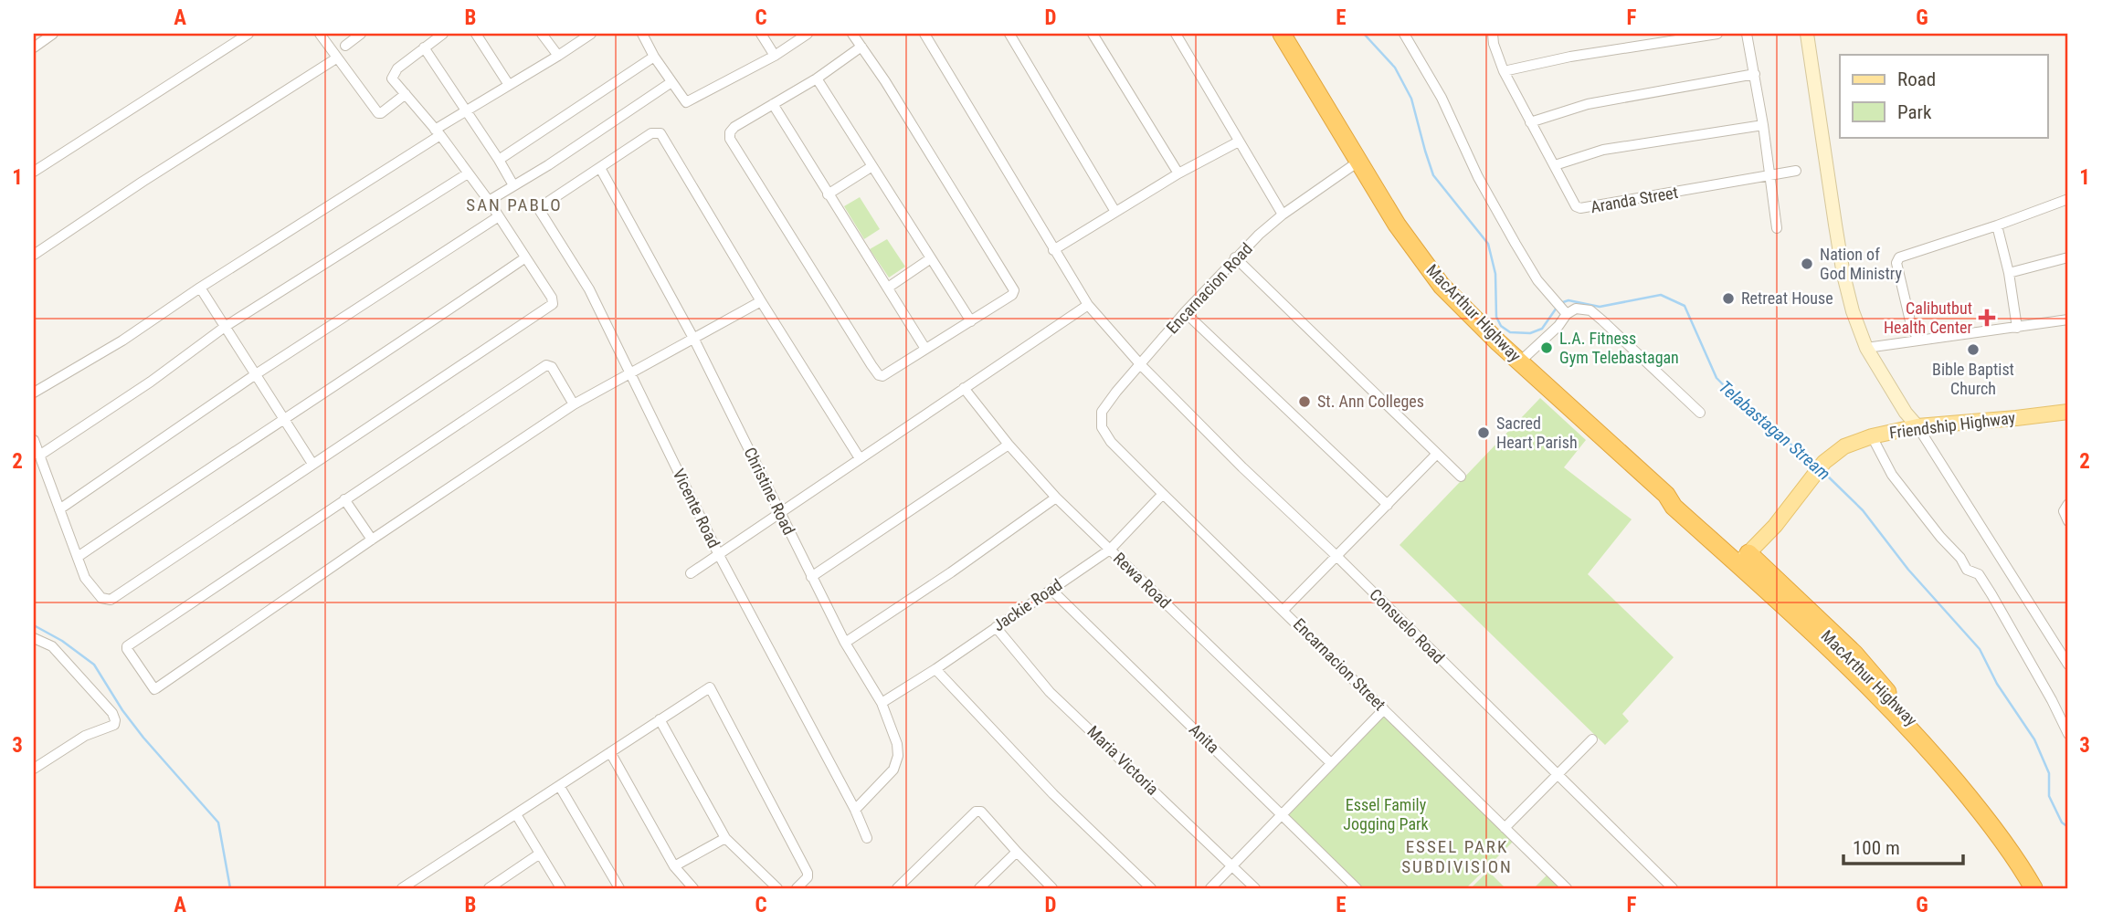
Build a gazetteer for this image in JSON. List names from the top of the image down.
{
  "streets": {
    "highway": ["MacArthur Highway"],
    "main road": ["Friendship Highway"],
    "street": [
      "Aranda Street",
      "Encarnacion Road",
      "Christine Road",
      "Vicente Road",
      "Rewa Road",
      "Jackie Road",
      "Consuelo Road",
      "Encarnacion Street",
      "Anita",
      "Maria Victoria"
    ]
  },
  "crossings": [
    ["Encarnacion Road", "MacArthur Highway"],
    ["Encarnacion Road", "Consuelo Road"],
    ["Encarnacion Road", "Encarnacion Street"],
    ["MacArthur Highway", "Friendship Highway"],
    ["Christine Road", "Vicente Road"],
    ["Christine Road", "Jackie Road"],
    ["Rewa Road", "Jackie Road"],
    ["Jackie Road", "Encarnacion Street"],
    ["Jackie Road", "Anita"],
    ["Jackie Road", "Maria Victoria"]
  ],
  "districts": ["SAN PABLO", "ESSEL PARK SUBDIVISION"],
  "water": ["Telabastagan Stream"],
  "parks": ["Essel Family Jogging Park"],
  "places": {
    "other": [
      "Nation of God Ministry",
      "Retreat House",
      "L.A. Fitness Gym Telebastagan",
      "Bible Baptist Church",
      "St. Ann Colleges",
      "Sacred Heart Parish"
    ],
    "health": ["Calibutbut Health Center"]
  },
  "legend": ["Road", "Park"],
  "scale_bar": "100 m",
  "grid": {
    "columns": [
      "A",
      "B",
      "C",
      "D",
      "E",
      "F",
      "G"
    ],
    "rows": ["1", "2", "3"]
  }
}
